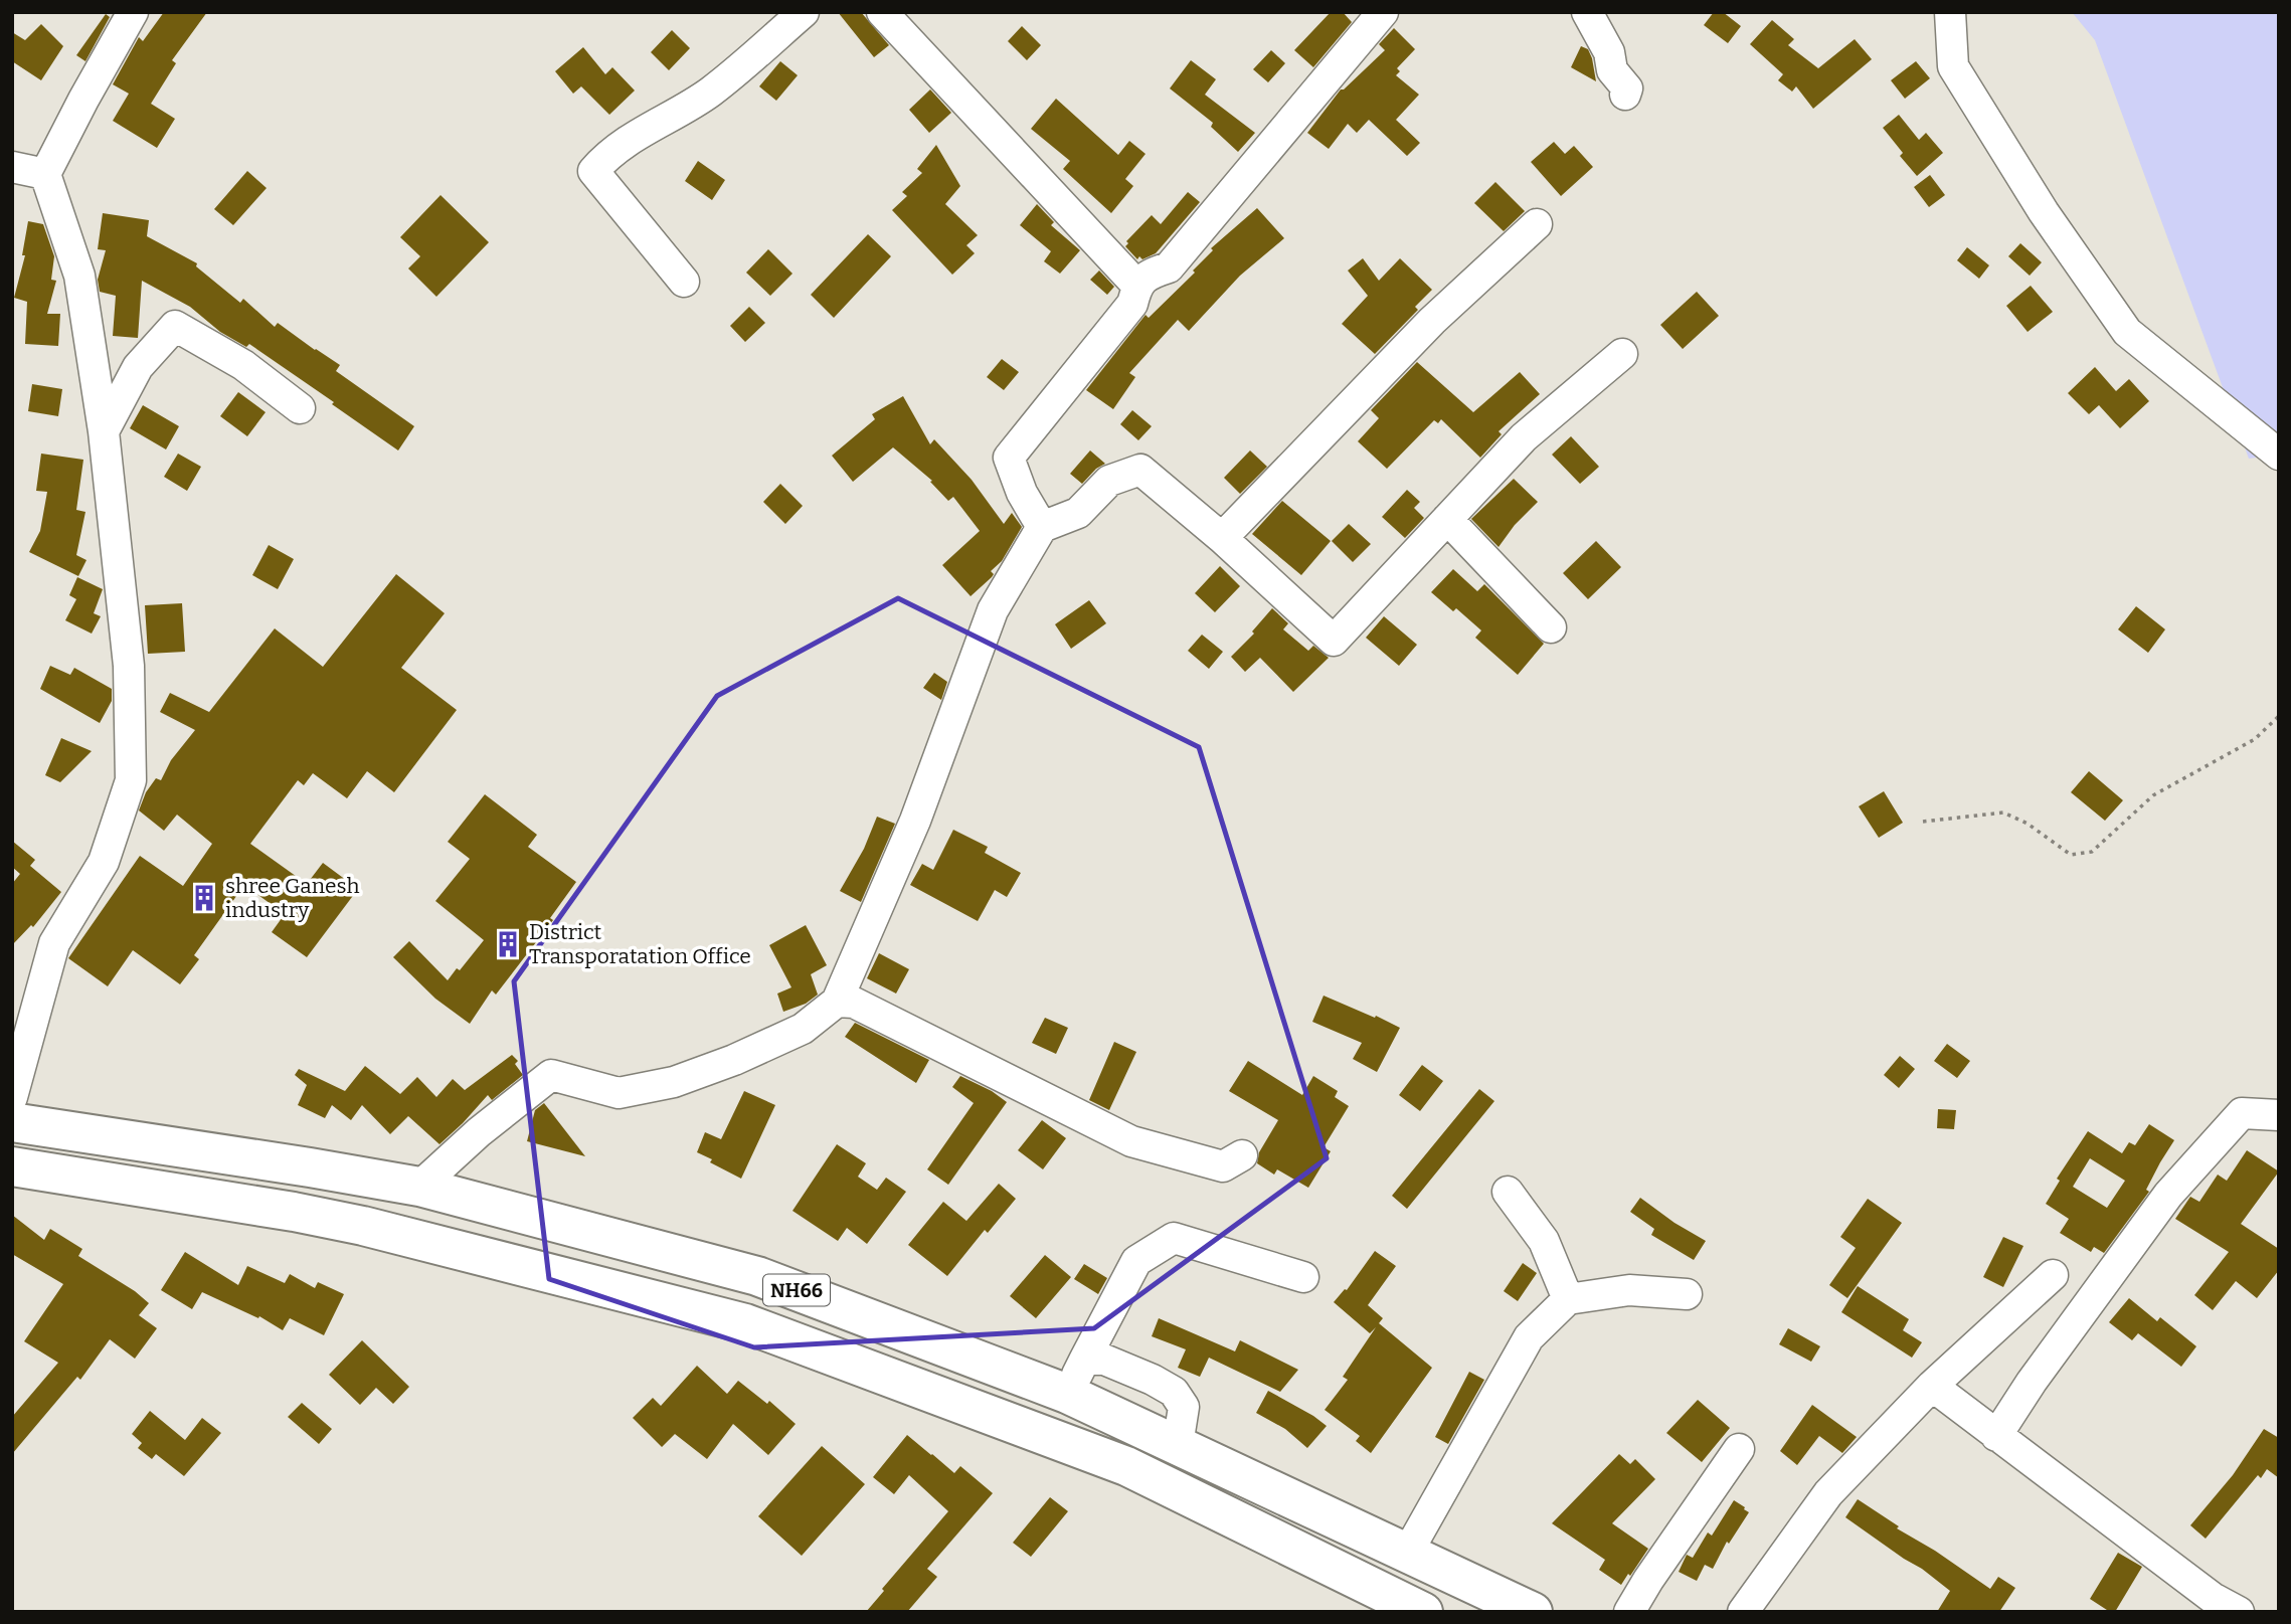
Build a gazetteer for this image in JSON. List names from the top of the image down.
{
  "streets": {
    "highway": ["NH66"]
  },
  "places": {
    "building": ["shree Ganesh industry", "District Transporatation Office"]
  }
}
